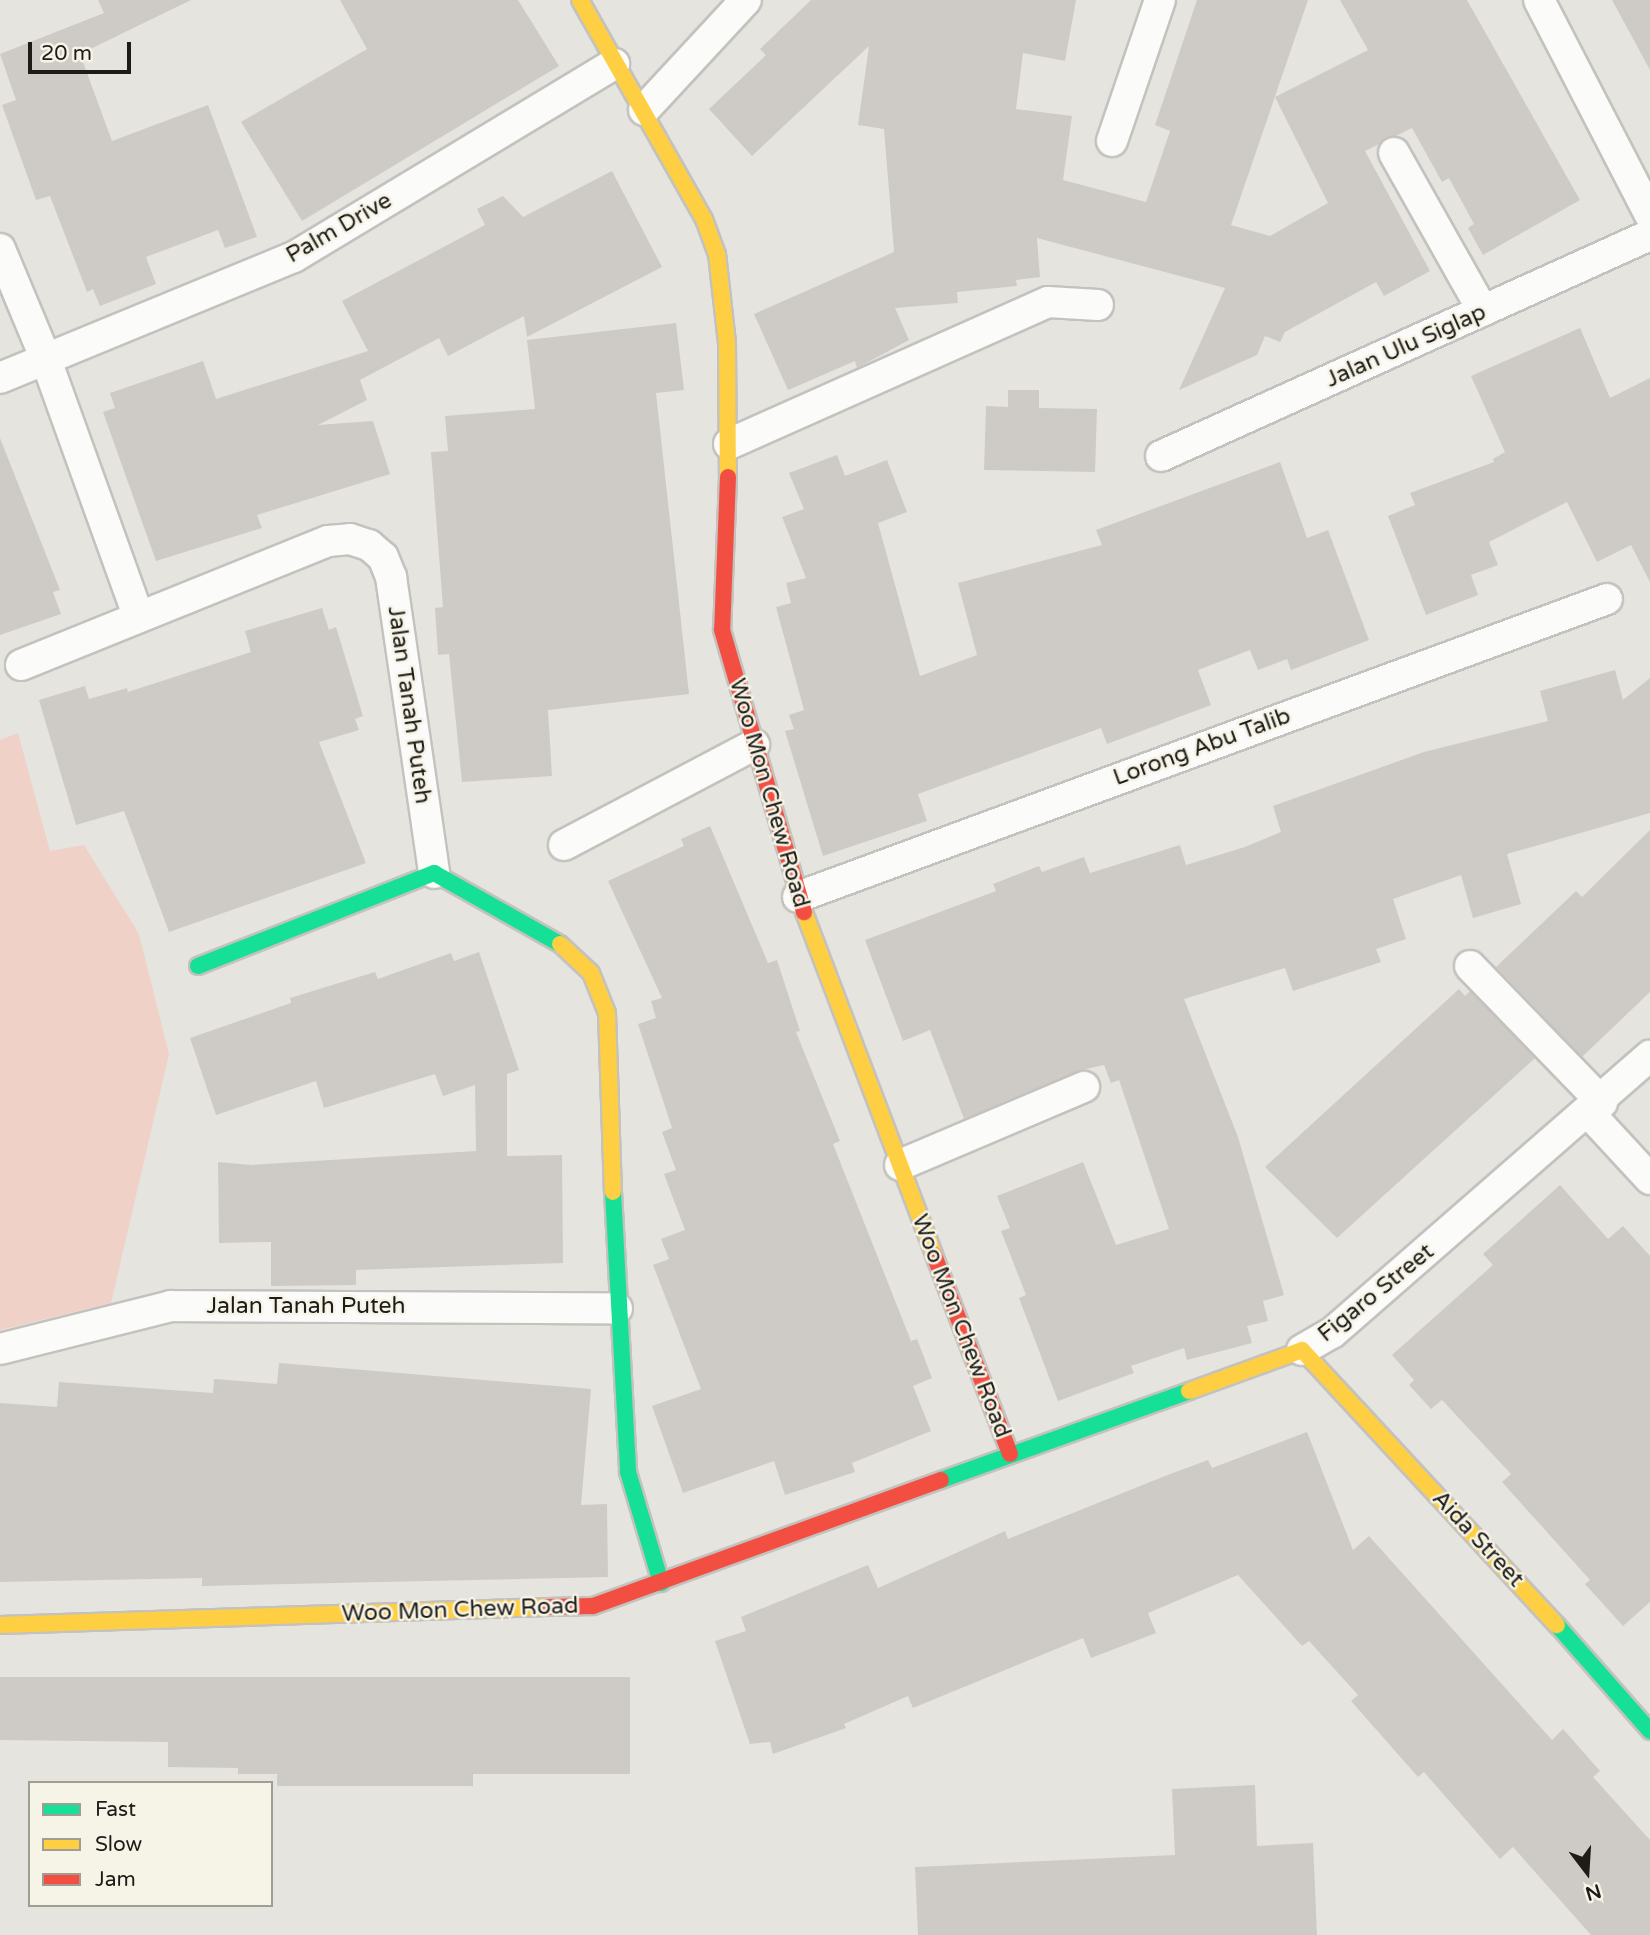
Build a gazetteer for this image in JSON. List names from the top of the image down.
{
  "streets": {
    "street": [
      "Palm Drive",
      "Jalan Ulu Siglap",
      "Jalan Tanah Puteh",
      "Lorong Abu Talib",
      "Woo Mon Chew Road",
      "Figaro Street",
      "Aida Street"
    ]
  },
  "crossings": [
    ["Palm Drive", "Woo Mon Chew Road"],
    ["Lorong Abu Talib", "Woo Mon Chew Road"],
    ["Woo Mon Chew Road", "Figaro Street"],
    ["Figaro Street", "Aida Street"]
  ],
  "legend": ["Fast", "Slow", "Jam"],
  "scale_bar": "20 m",
  "north": "bottom"
}
